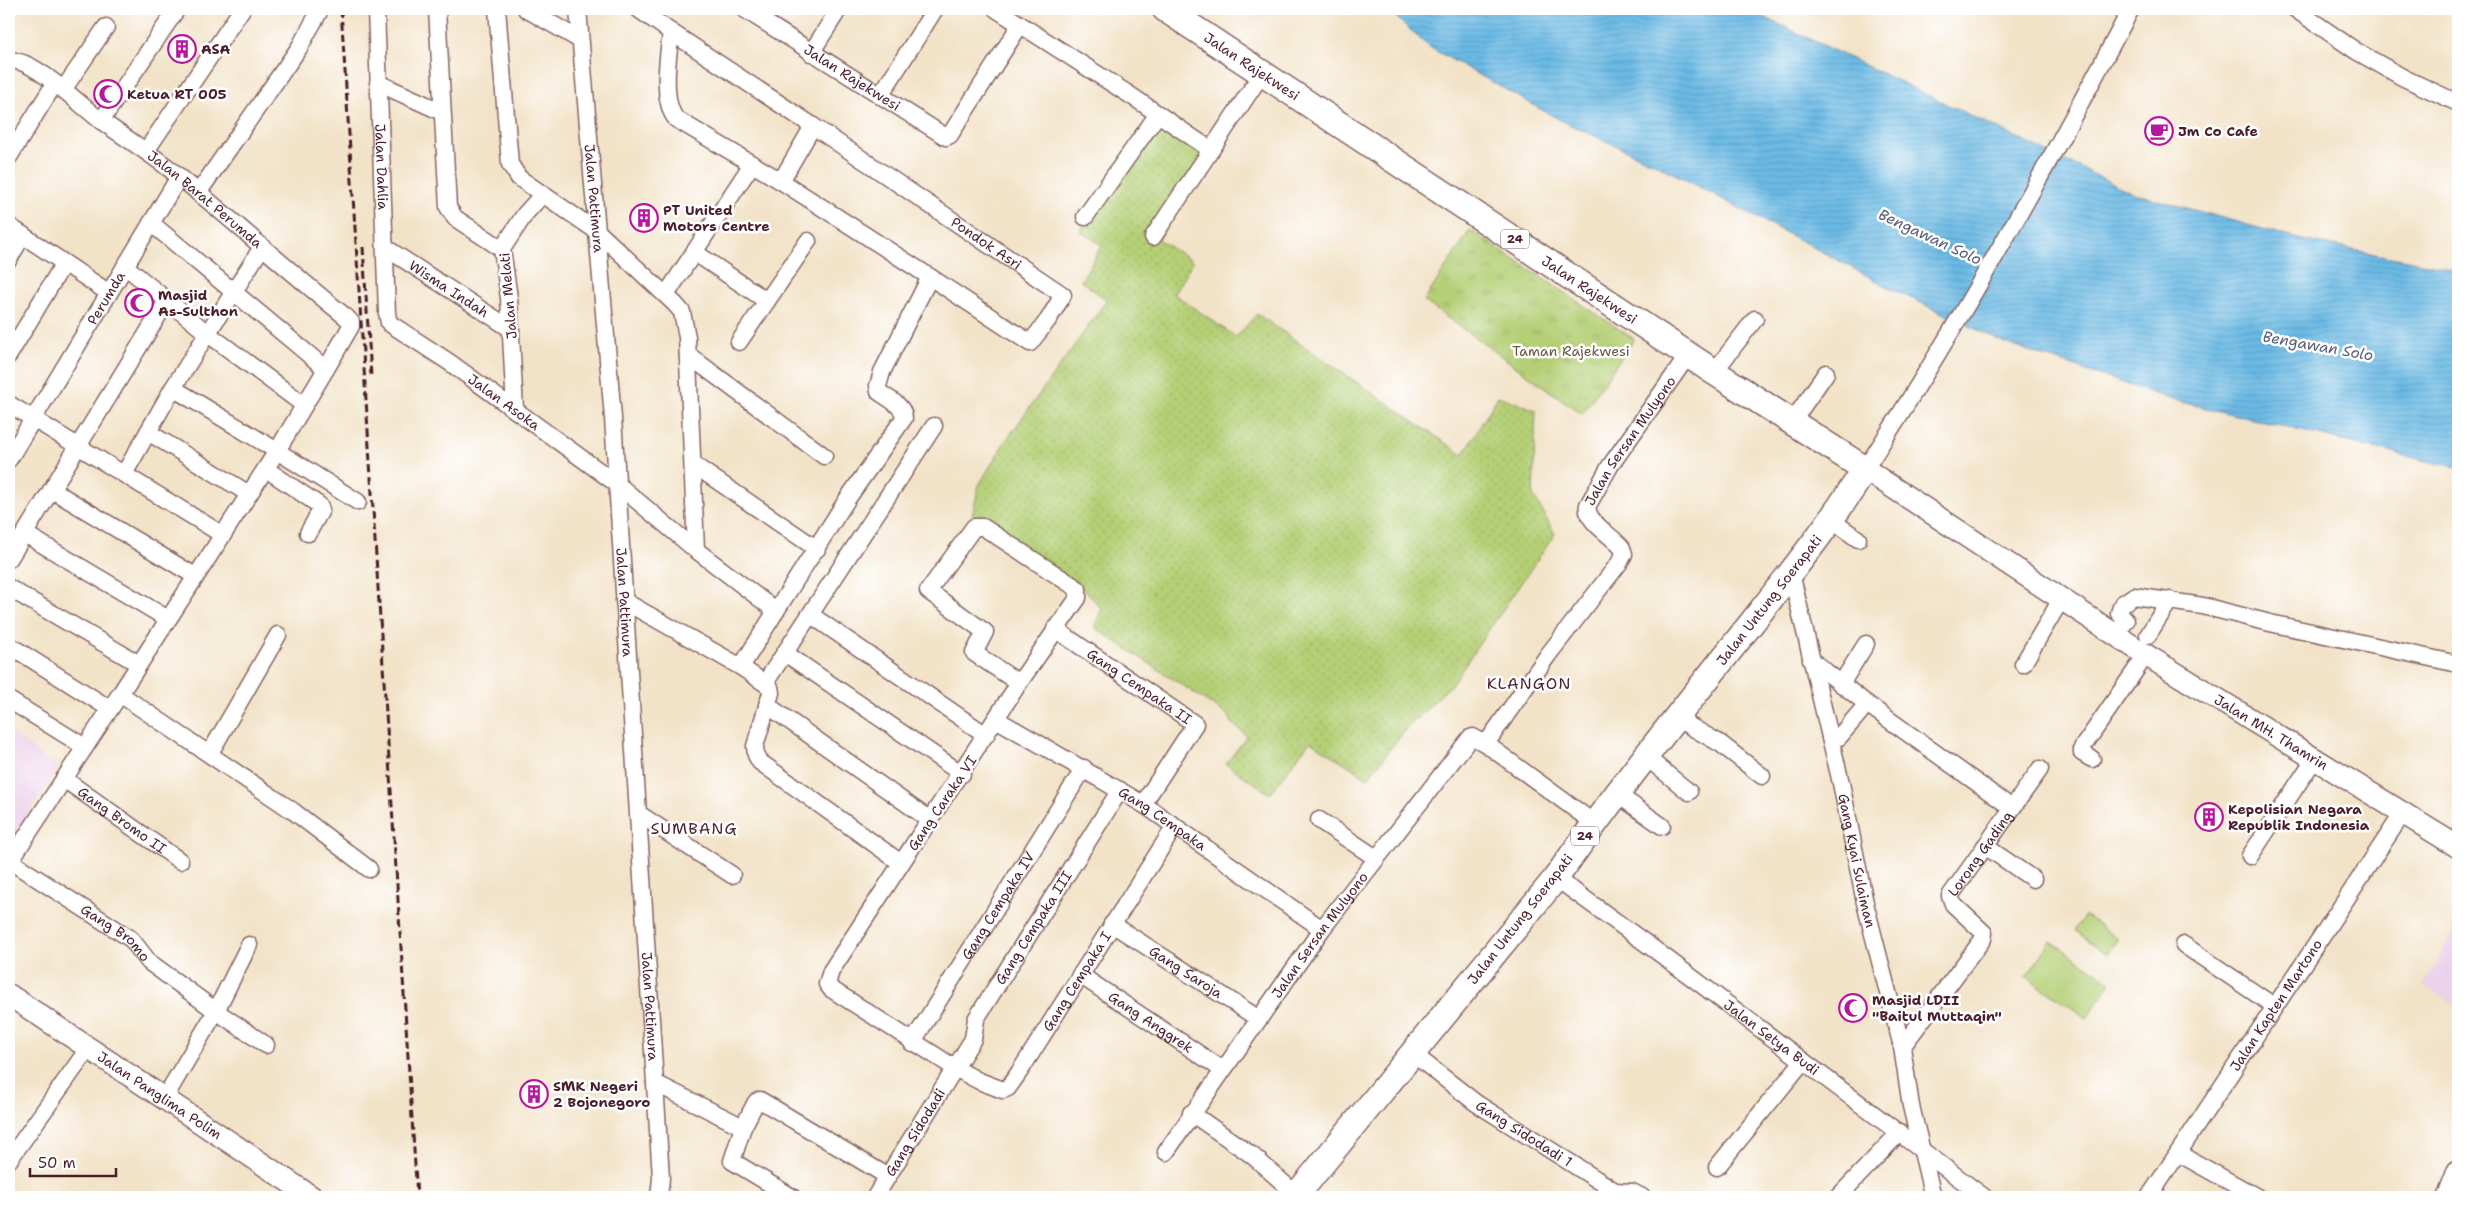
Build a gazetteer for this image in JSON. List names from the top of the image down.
{
  "streets": {
    "highway": ["Jalan Rajekwesi", "24", "Jalan Untung Soerapati"],
    "main road": ["Jalan MH. Thamrin", "Jalan Panglima Polim"],
    "street": [
      "Jalan Dahlia",
      "Jalan Pattimura",
      "Jalan Barat Perumda",
      "Pondok Asri",
      "Wisma Indah",
      "Jalan Melati",
      "Perumda",
      "Jalan Asoka",
      "Jalan Sersan Mulyono",
      "Gang Cempaka II",
      "Gang Caraka VI",
      "Gang Cempaka",
      "Gang Bromo II",
      "Lorong Gading",
      "Gang Kyai Sulaiman",
      "Gang Cempaka IV",
      "Gang Cempaka III",
      "Gang Bromo",
      "Gang Saroja",
      "Gang Cempaka I",
      "Jalan Kapten Martono",
      "Gang Anggrek",
      "Jalan Setya Budi",
      "Gang Sidodadi",
      "Gang Sidodadi 1"
    ]
  },
  "crossings": [
    ["Jalan Rajekwesi", "Jalan Sersan Mulyono"],
    ["Jalan Rajekwesi", "Jalan Untung Soerapati"],
    ["Jalan Rajekwesi", "Jalan MH. Thamrin"],
    ["Jalan Dahlia", "Wisma Indah"],
    ["Jalan Dahlia", "Jalan Asoka"],
    ["Jalan Pattimura", "Jalan Asoka"],
    ["Jalan Barat Perumda", "Perumda"],
    ["Jalan Barat Perumda", "Gang Bromo"],
    ["Wisma Indah", "Jalan Melati"],
    ["Jalan Melati", "Jalan Asoka"],
    ["Jalan Sersan Mulyono", "Gang Cempaka"],
    ["Jalan Sersan Mulyono", "Gang Saroja"],
    ["Jalan Sersan Mulyono", "Gang Anggrek"],
    ["Jalan Untung Soerapati", "Jalan MH. Thamrin"],
    ["Jalan Untung Soerapati", "Gang Kyai Sulaiman"],
    ["Jalan Untung Soerapati", "Jalan Setya Budi"],
    ["Jalan Untung Soerapati", "Gang Sidodadi 1"],
    ["Gang Cempaka II", "Gang Caraka VI"],
    ["Gang Cempaka II", "Gang Cempaka"],
    ["Jalan MH. Thamrin", "Jalan Kapten Martono"],
    ["Gang Caraka VI", "Gang Cempaka"],
    ["Gang Caraka VI", "Gang Cempaka IV"],
    ["Gang Caraka VI", "Gang Cempaka III"],
    ["Gang Caraka VI", "Gang Cempaka I"],
    ["Gang Caraka VI", "Gang Sidodadi"],
    ["Gang Cempaka", "Gang Cempaka IV"],
    ["Gang Cempaka", "Gang Cempaka III"],
    ["Gang Cempaka", "Gang Cempaka I"],
    ["Gang Bromo II", "Gang Bromo"],
    ["Lorong Gading", "Gang Kyai Sulaiman"],
    ["Gang Kyai Sulaiman", "Jalan Setya Budi"],
    ["Gang Cempaka III", "Gang Cempaka I"],
    ["Gang Cempaka III", "Gang Sidodadi"],
    ["Gang Saroja", "Gang Cempaka I"],
    ["Gang Cempaka I", "Gang Anggrek"],
    ["Gang Cempaka I", "Gang Sidodadi"]
  ],
  "districts": ["KLANGON", "SUMBANG"],
  "water": ["Bengawan Solo"],
  "parks": ["Taman Rajekwesi"],
  "places": {
    "building": [
      "ASA",
      "PT United Motors Centre",
      "Kepolisian Negara Republik Indonesia",
      "SMK Negeri 2 Bojonegoro"
    ],
    "mosque": ["Ketua RT 005", "Masjid As-Sulthon", "Masjid LDII \"Baitul Muttaqin\""],
    "cafe": ["Jm Co Cafe"]
  },
  "scale_bar": "50 m"
}
